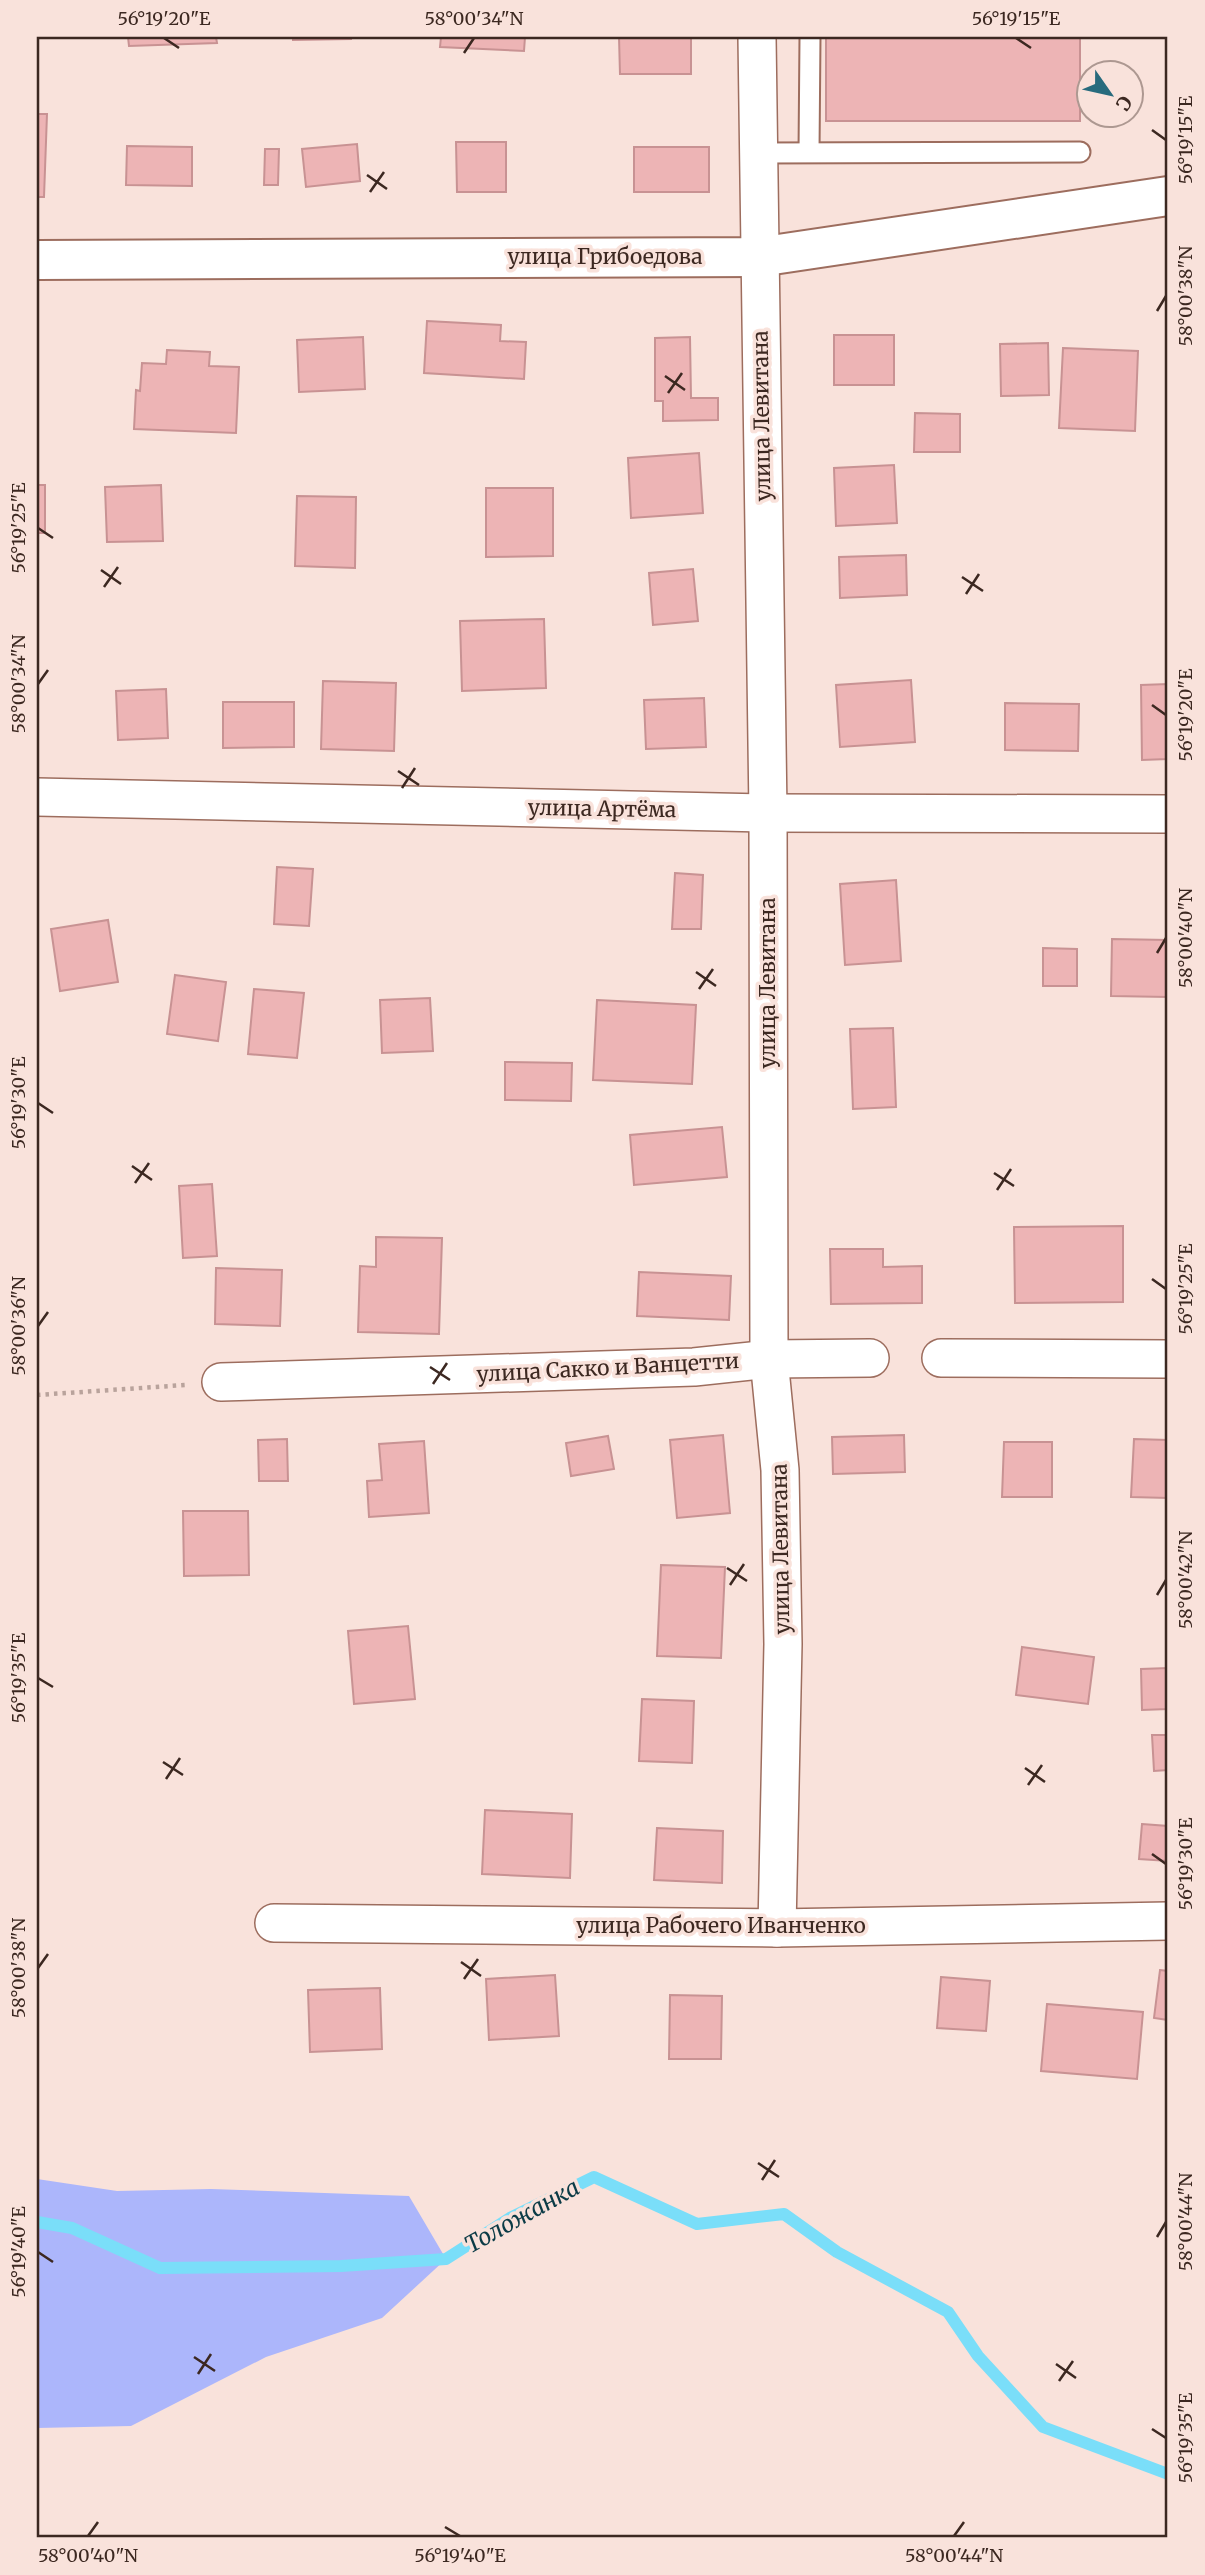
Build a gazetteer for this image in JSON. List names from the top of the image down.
{
  "streets": {
    "street": [
      "улица Грибоедова",
      "улица Левитана",
      "улица Артёма",
      "улица Сакко и Ванцетти",
      "улица Рабочего Иванченко"
    ]
  },
  "crossings": [
    ["улица Грибоедова", "улица Левитана"],
    ["улица Левитана", "улица Артёма"],
    ["улица Левитана", "улица Сакко и Ванцетти"],
    ["улица Левитана", "улица Рабочего Иванченко"]
  ],
  "water": ["Толожанка"],
  "north": "bottom right",
  "coordinates": [
    "56°19'20\"E",
    "58°00'34\"N",
    "56°19'15\"E",
    "58°00'38\"N",
    "56°19'25\"E",
    "58°00'40\"N",
    "56°19'30\"E",
    "58°00'36\"N",
    "58°00'42\"N",
    "56°19'35\"E",
    "58°00'44\"N",
    "56°19'40\"E"
  ]
}
